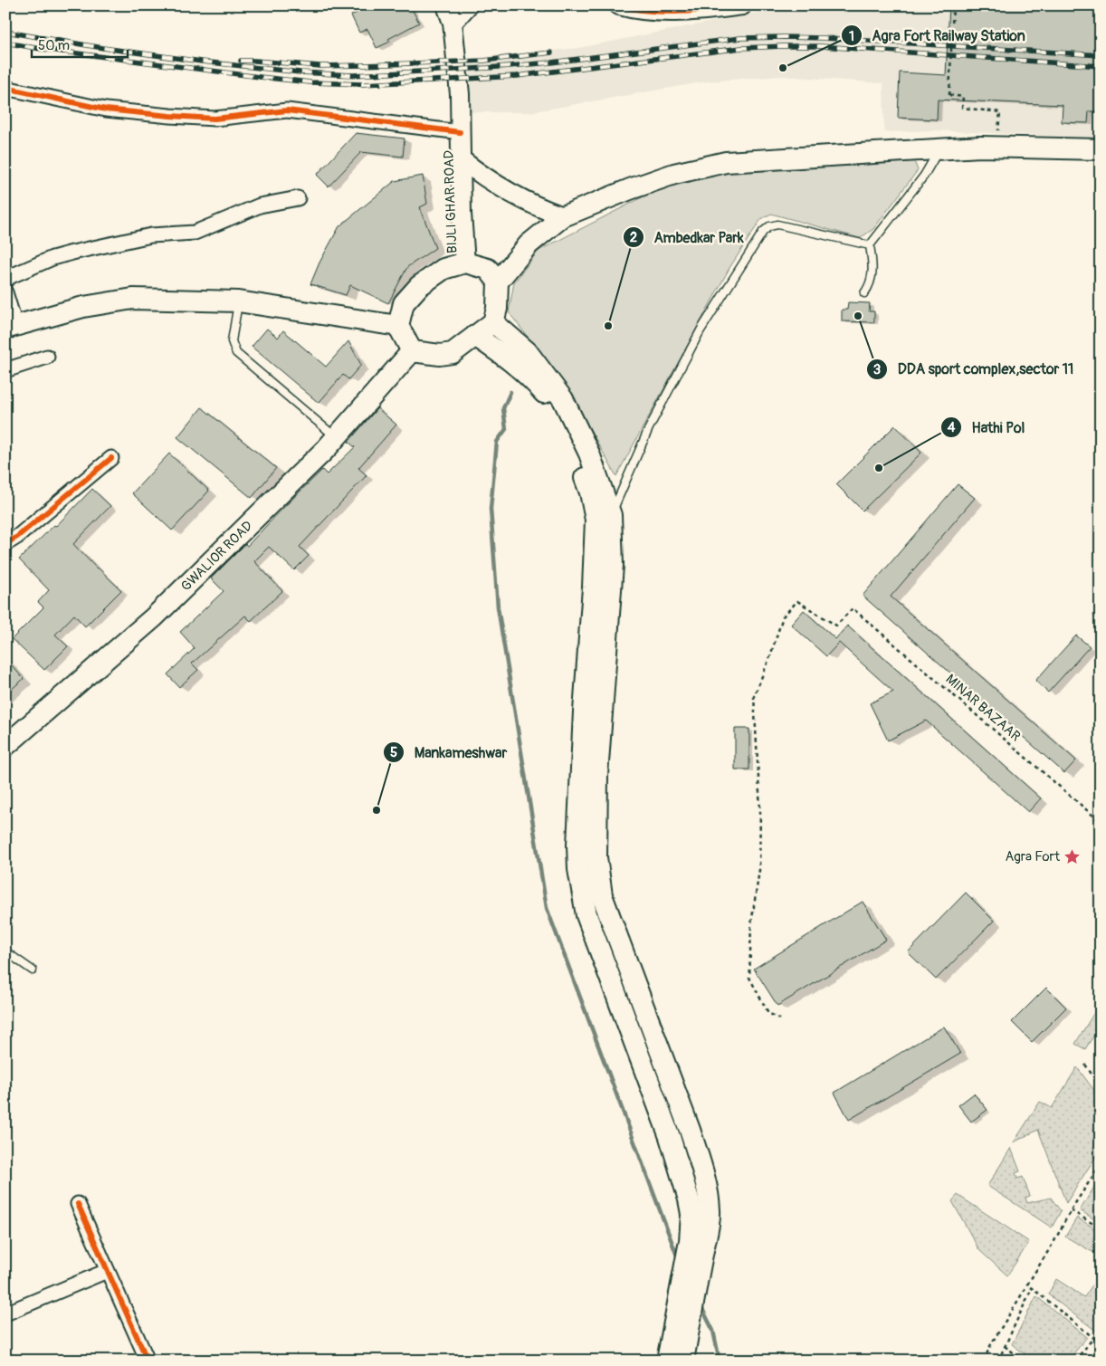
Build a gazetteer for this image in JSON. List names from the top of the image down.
{
  "streets": {
    "main road": ["GWALIOR ROAD"],
    "street": ["BIJLI GHAR ROAD"],
    "path": ["MINAR BAZAAR"]
  },
  "crossings": [
    ["BIJLI GHAR ROAD", "GWALIOR ROAD"]
  ],
  "places": {
    "other": [
      "Agra Fort Railway Station",
      "DDA sport complex,sector 11",
      "Ambedkar Park",
      "Hathi Pol",
      "Mankameshwar"
    ],
    "place": ["Agra Fort"]
  },
  "scale_bar": "50 m"
}
